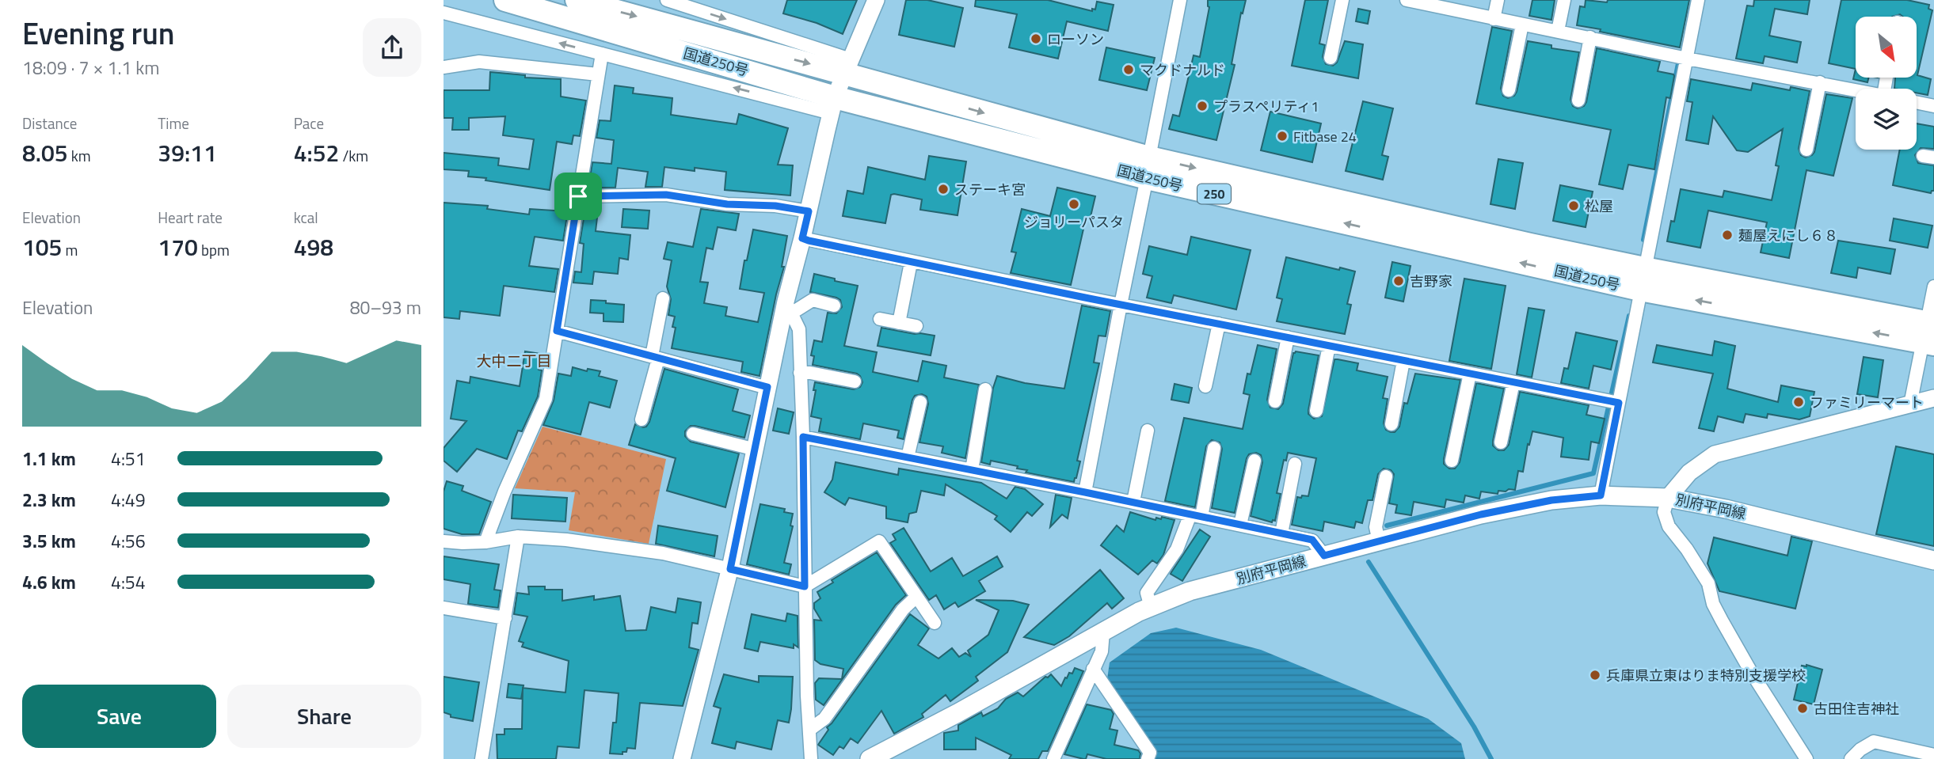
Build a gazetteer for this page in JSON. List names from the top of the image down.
{
  "streets": {
    "highway": ["国道250号", "250"],
    "main road": ["別府平岡線"]
  },
  "districts": ["大中二丁目"],
  "places": [
    "ローソン",
    "マクドナルド",
    "プラスペリティ1",
    "Fitbase 24",
    "ステーキ宮",
    "ジョリーパスタ",
    "松屋",
    "麺屋えにし６８",
    "吉野家",
    "ファミリーマート",
    "兵庫県立東はりま特別支援学校",
    "古田住吉神社"
  ],
  "north": "bottom right",
  "page": {
    "heading": ["Evening run", "18:09 · 7 × 1.1 km"],
    "stats": [
      ["Distance", "8.05 km"],
      ["Time", "39:11"],
      ["Pace", "4:52 /km"],
      ["Elevation", "105 m"],
      ["Heart rate", "170 bpm"],
      ["kcal", "498"]
    ],
    "chart": ["Elevation", "80–93 m"],
    "list": [
      {
        "name": "1.1 km",
        "note": "4:51"
      },
      {
        "name": "2.3 km",
        "note": "4:49"
      },
      {
        "name": "3.5 km",
        "note": "4:56"
      },
      {
        "name": "4.6 km",
        "note": "4:54"
      }
    ],
    "buttons": ["Save", "Share"]
  }
}
